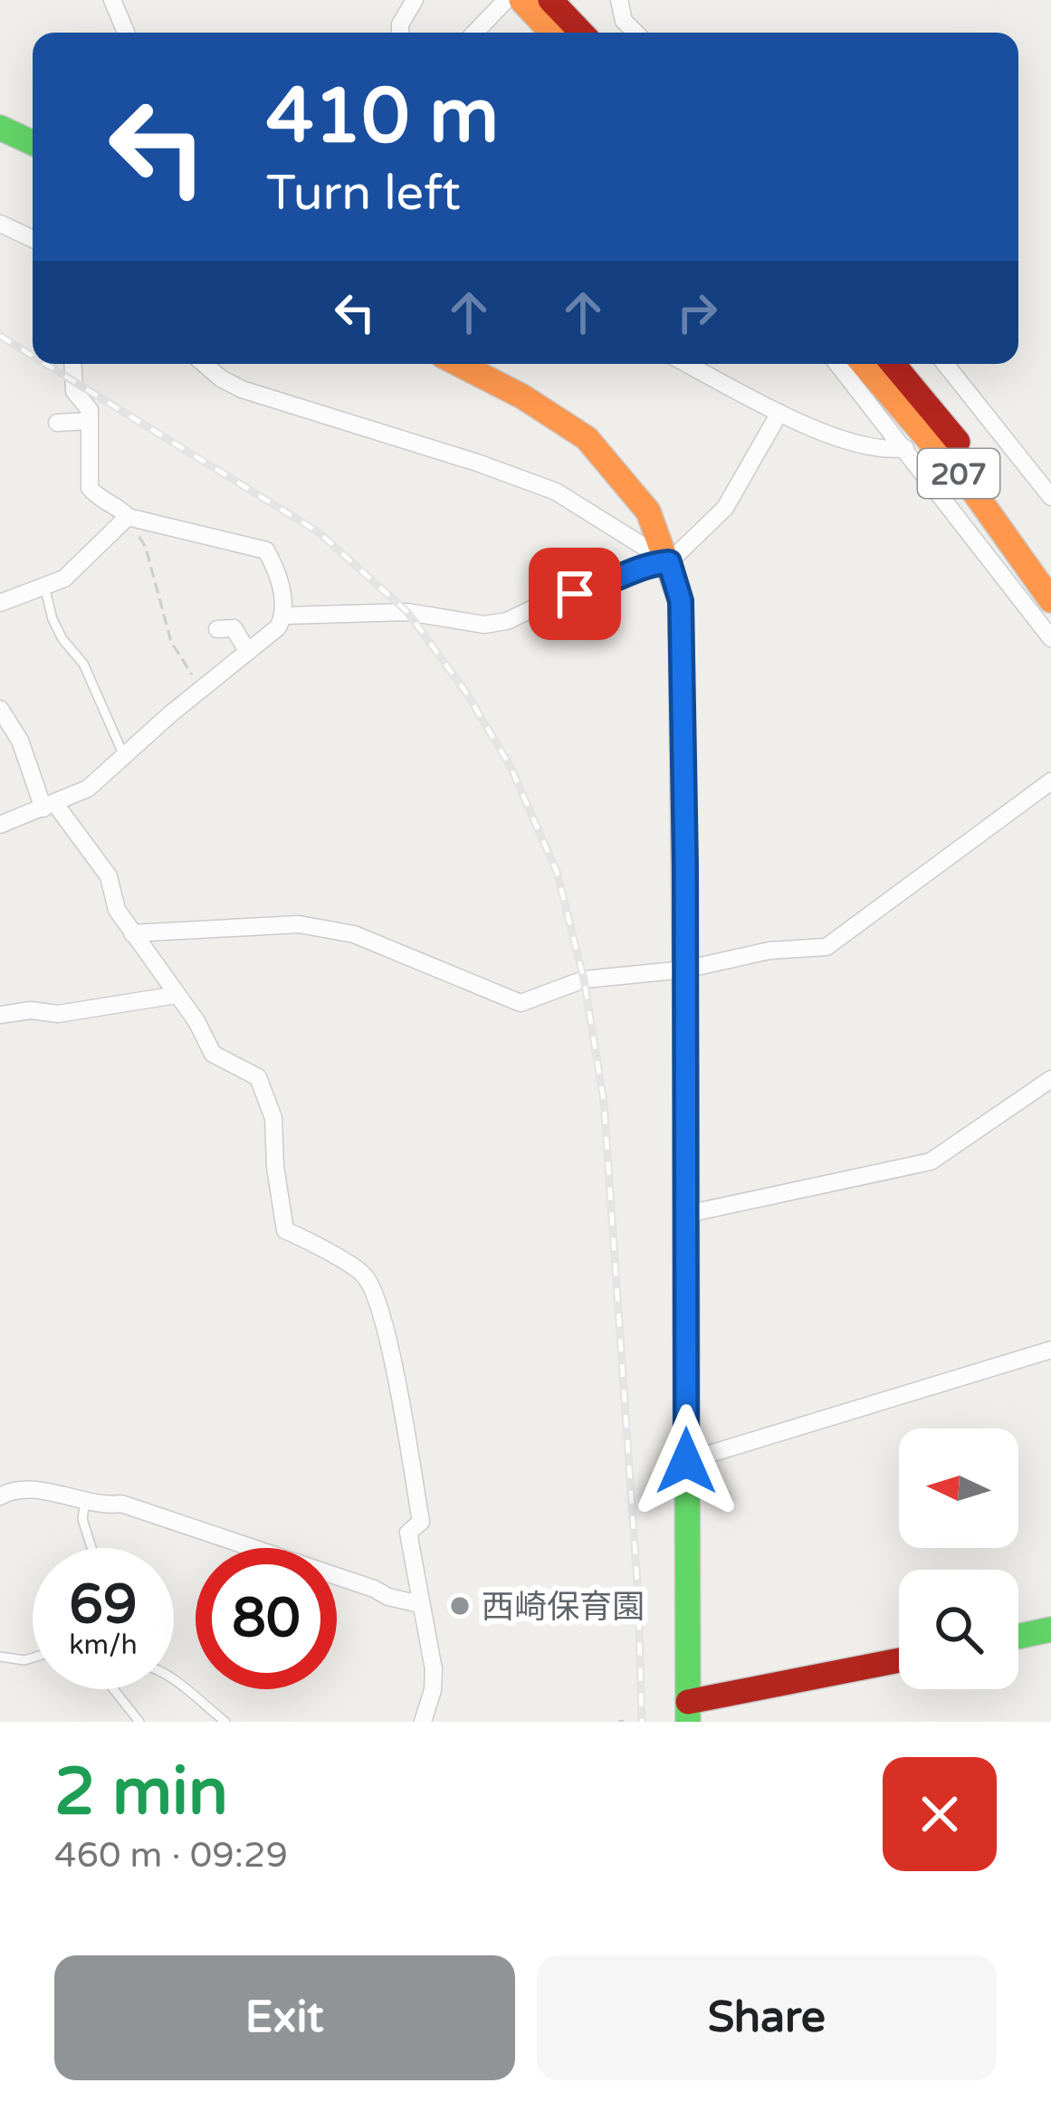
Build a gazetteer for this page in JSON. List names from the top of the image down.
{
  "streets": {
    "main road": ["207"]
  },
  "places": ["西崎保育園"],
  "north": "left",
  "page": {
    "turn": ["410 m", "Turn left"],
    "speed": "69 km/h",
    "limit": "80",
    "heading": ["2 min", "460 m · 09:29"],
    "buttons": ["Exit", "Share"]
  }
}
